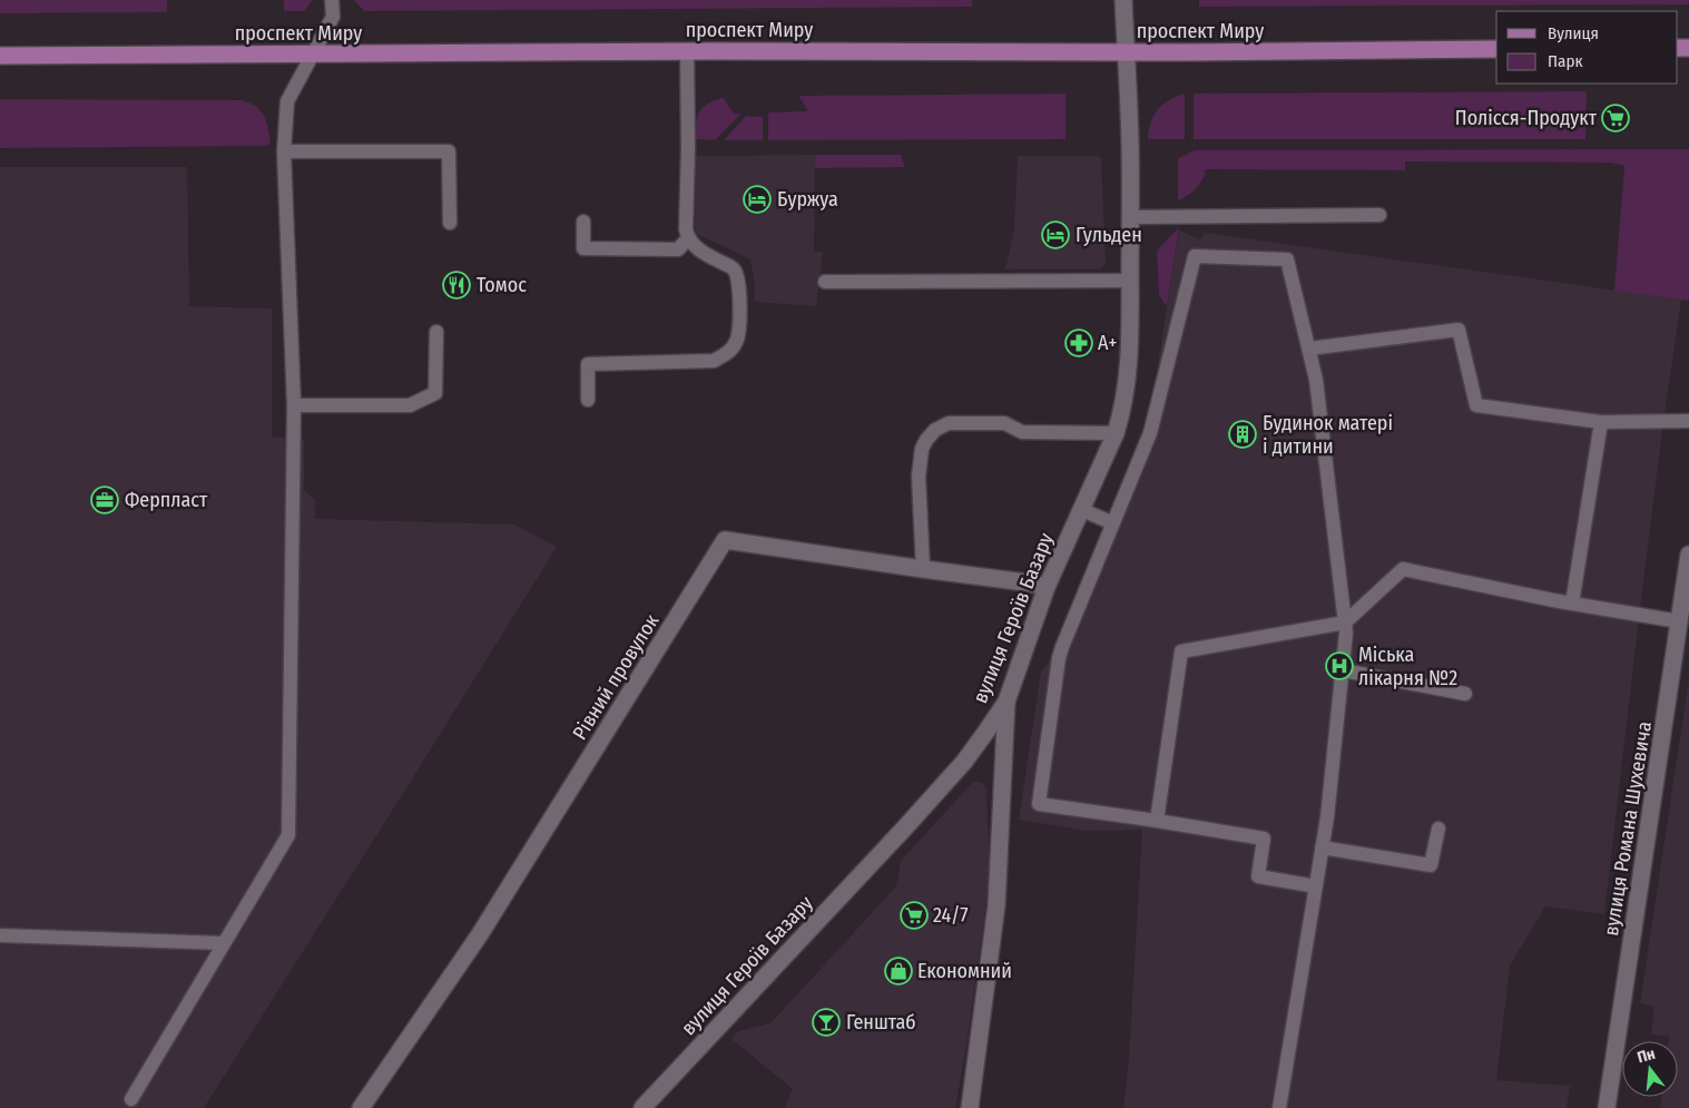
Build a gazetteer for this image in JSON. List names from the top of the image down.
{
  "streets": {
    "main road": ["проспект Миру"],
    "street": ["вулиця Героїв Базару", "Рівний провулок", "вулиця Романа Шухевича"]
  },
  "crossings": [
    ["проспект Миру", "вулиця Героїв Базару"],
    ["вулиця Героїв Базару", "Рівний провулок"]
  ],
  "places": {
    "supermarket": ["Полісся-Продукт", "24/7"],
    "hotel": ["Буржуа", "Гульден"],
    "restaurant": ["Томос"],
    "pharmacy": ["A+"],
    "building": ["Будинок матері і дитини"],
    "office": ["Ферпласт"],
    "hospital": ["Міська лікарня №2"],
    "shop": ["Економний"],
    "bar": ["Генштаб"]
  },
  "legend": ["Вулиця", "Парк"],
  "north": "top"
}
